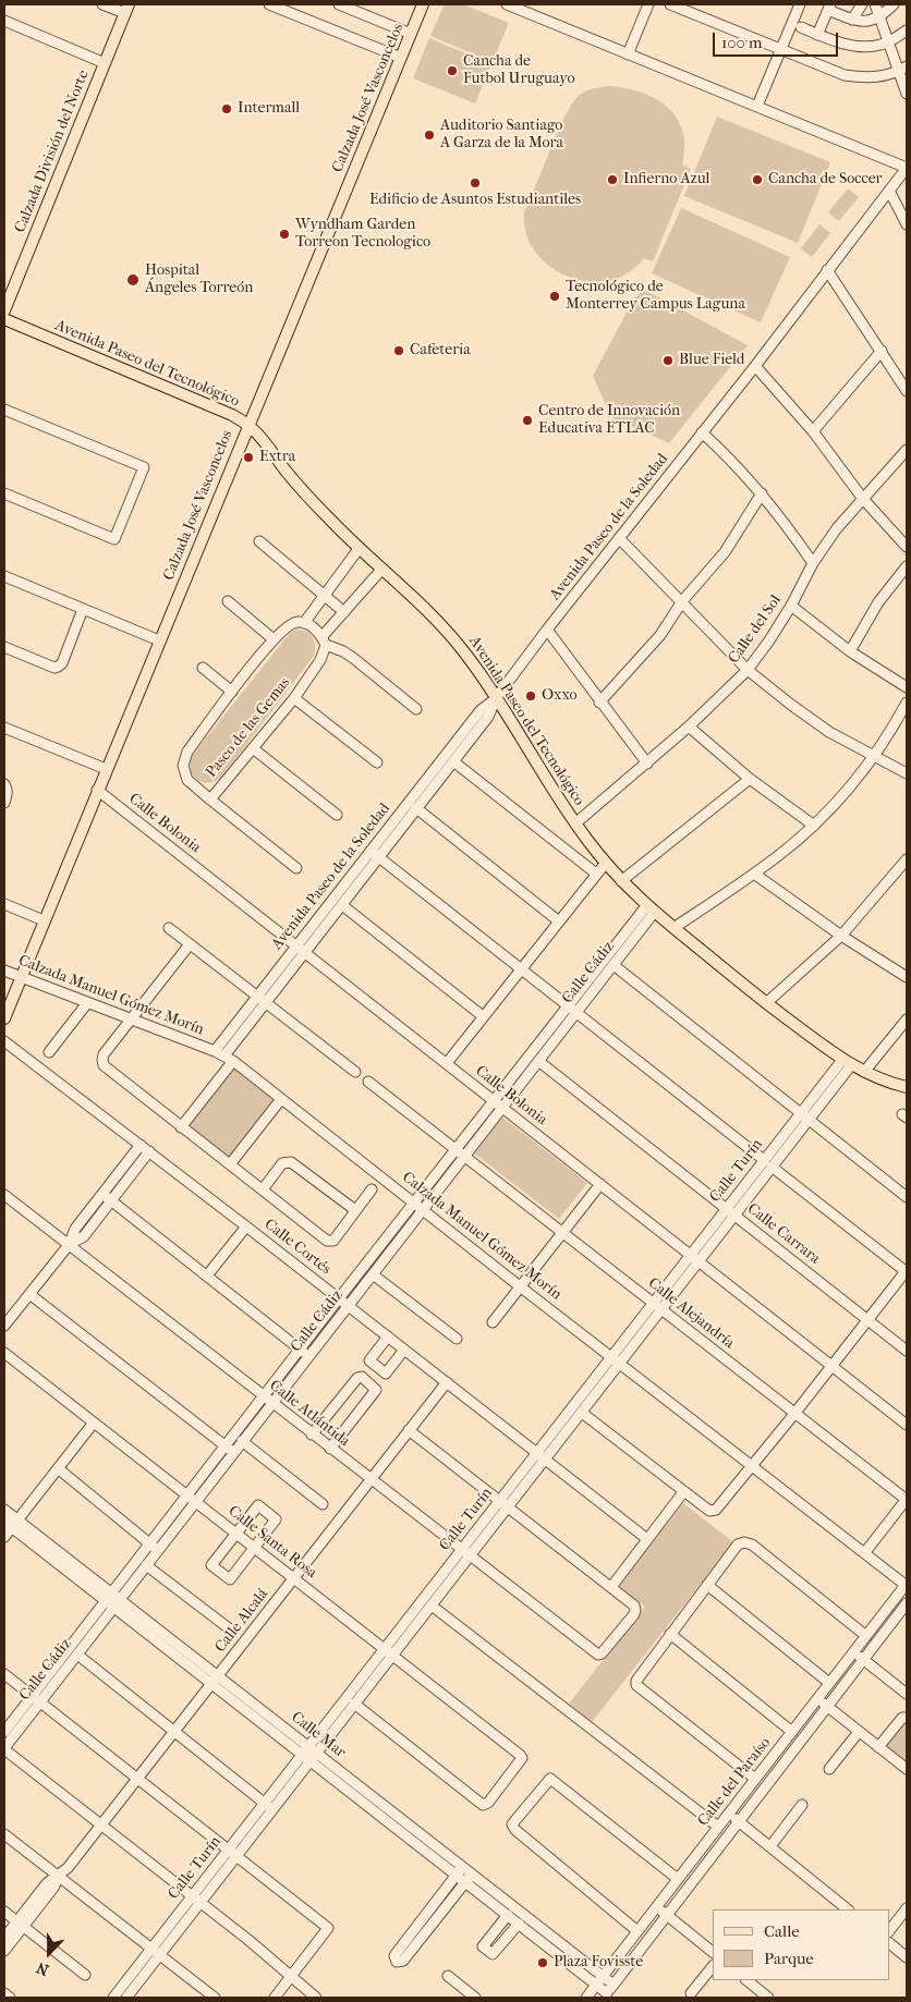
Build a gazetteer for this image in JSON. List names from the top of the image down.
{
  "streets": {
    "main road": ["Calzada José Vasconcelos", "Calzada División del Norte", "Avenida Paseo del Tecnológico"],
    "street": [
      "Avenida Paseo de la Soledad",
      "Calle del Sol",
      "Paseo de las Gemas",
      "Calle Bolonia",
      "Calle Cádiz",
      "Calzada Manuel Gómez Morín",
      "Calle Turín",
      "Calle Carrara",
      "Calle Cortés",
      "Calle Alejandría",
      "Calle Atlántida",
      "Calle Santa Rosa",
      "Calle Alcalá",
      "Calle Mar",
      "Calle del Paraíso"
    ]
  },
  "crossings": [
    ["Calzada José Vasconcelos", "Avenida Paseo del Tecnológico"],
    ["Calzada José Vasconcelos", "Calle Bolonia"],
    ["Calzada José Vasconcelos", "Calzada Manuel Gómez Morín"],
    ["Avenida Paseo del Tecnológico", "Avenida Paseo de la Soledad"],
    ["Avenida Paseo del Tecnológico", "Calle del Sol"],
    ["Avenida Paseo del Tecnológico", "Paseo de las Gemas"],
    ["Avenida Paseo del Tecnológico", "Calle Cádiz"],
    ["Avenida Paseo del Tecnológico", "Calle Turín"],
    ["Avenida Paseo de la Soledad", "Calle Bolonia"],
    ["Avenida Paseo de la Soledad", "Calzada Manuel Gómez Morín"],
    ["Calle Bolonia", "Calle Cádiz"],
    ["Calle Bolonia", "Calle Turín"],
    ["Calle Cádiz", "Calzada Manuel Gómez Morín"],
    ["Calle Cádiz", "Calle Carrara"],
    ["Calle Cádiz", "Calle Cortés"],
    ["Calle Cádiz", "Calle Alejandría"],
    ["Calle Cádiz", "Calle Atlántida"],
    ["Calle Cádiz", "Calle Santa Rosa"],
    ["Calle Cádiz", "Calle Mar"],
    ["Calzada Manuel Gómez Morín", "Calle Turín"],
    ["Calzada Manuel Gómez Morín", "Calle del Paraíso"],
    ["Calle Turín", "Calle Carrara"],
    ["Calle Turín", "Calle Cortés"],
    ["Calle Turín", "Calle Alejandría"],
    ["Calle Turín", "Calle Atlántida"],
    ["Calle Turín", "Calle Santa Rosa"],
    ["Calle Turín", "Calle Mar"],
    ["Calle Cortés", "Calle Alcalá"],
    ["Calle Atlántida", "Calle Alcalá"],
    ["Calle Santa Rosa", "Calle Alcalá"],
    ["Calle Alcalá", "Calle Mar"],
    ["Calle Mar", "Calle del Paraíso"]
  ],
  "places": [
    "Cancha de Futbol Uruguayo",
    "Intermall",
    "Auditorio Santiago A Garza de la Mora",
    "Infierno Azul",
    "Cancha de Soccer",
    "Edificio de Asuntos Estudiantiles",
    "Wyndham Garden Torreon Tecnologico",
    "Hospital Ángeles Torreón",
    "Tecnológico de Monterrey Campus Laguna",
    "Cafeteria",
    "Blue Field",
    "Centro de Innovación Educativa ETLAC",
    "Extra",
    "Oxxo",
    "Plaza Fovisste"
  ],
  "legend": ["Calle", "Parque"],
  "scale_bar": "100 m",
  "north": "bottom"
}
